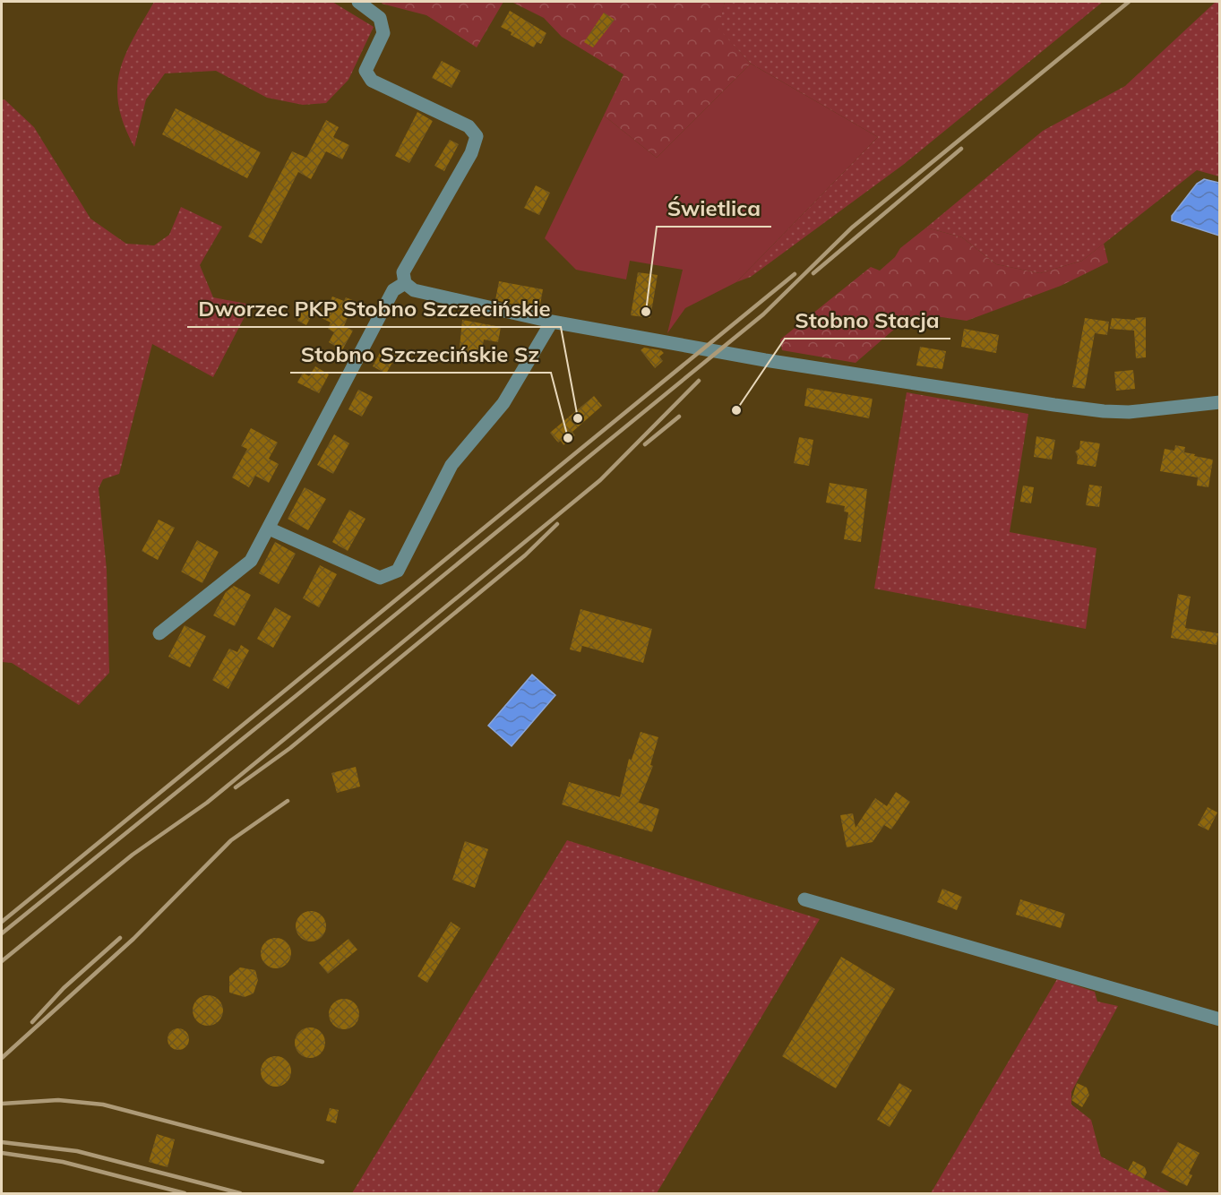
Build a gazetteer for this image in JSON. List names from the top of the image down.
{
  "places": [
    "Świetlica",
    "Stobno Stacja",
    "Dworzec PKP Stobno Szczecińskie",
    "Stobno Szczecińskie Sz"
  ]
}
